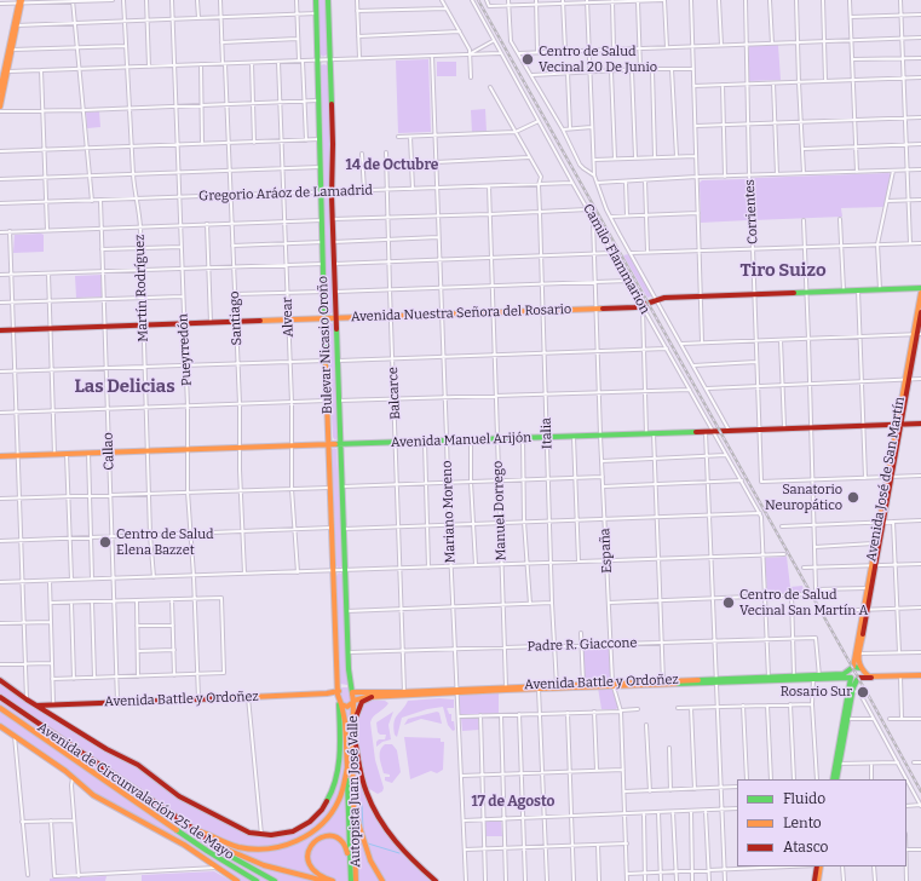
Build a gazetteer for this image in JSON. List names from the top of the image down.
{
  "streets": {
    "main road": [
      "Avenida Nuestra Señora del Rosario",
      "Bulevar Nicasio Oroño",
      "Avenida Manuel Arijón",
      "Avenida José de San Martín",
      "Avenida Battle y Ordoñez",
      "Avenida de Circunvalación 25 de Mayo",
      "Autopista Juan José Valle"
    ],
    "street": [
      "Gregorio Aráoz de Lamadrid",
      "Corrientes",
      "Camilo Flammarion",
      "Martín Rodríguez",
      "Alvear",
      "Santiago",
      "Pueyrredón",
      "Balcarce",
      "Italia",
      "Callao",
      "Manuel Dorrego",
      "Mariano Moreno",
      "España",
      "Padre R. Giaccone"
    ]
  },
  "crossings": [
    ["Gregorio Aráoz de Lamadrid", "Camilo Flammarion"],
    ["Gregorio Aráoz de Lamadrid", "Martín Rodríguez"],
    ["Gregorio Aráoz de Lamadrid", "Alvear"],
    ["Gregorio Aráoz de Lamadrid", "Santiago"],
    ["Gregorio Aráoz de Lamadrid", "Bulevar Nicasio Oroño"],
    ["Gregorio Aráoz de Lamadrid", "Pueyrredón"],
    ["Gregorio Aráoz de Lamadrid", "Balcarce"],
    ["Gregorio Aráoz de Lamadrid", "Italia"],
    ["Gregorio Aráoz de Lamadrid", "Callao"],
    ["Gregorio Aráoz de Lamadrid", "Manuel Dorrego"],
    ["Gregorio Aráoz de Lamadrid", "Mariano Moreno"],
    ["Corrientes", "Avenida Nuestra Señora del Rosario"],
    ["Corrientes", "Avenida Manuel Arijón"],
    ["Camilo Flammarion", "Avenida Nuestra Señora del Rosario"],
    ["Camilo Flammarion", "Avenida Manuel Arijón"],
    ["Camilo Flammarion", "España"],
    ["Martín Rodríguez", "Avenida Nuestra Señora del Rosario"],
    ["Martín Rodríguez", "Avenida Manuel Arijón"],
    ["Avenida Nuestra Señora del Rosario", "Alvear"],
    ["Avenida Nuestra Señora del Rosario", "Santiago"],
    ["Avenida Nuestra Señora del Rosario", "Bulevar Nicasio Oroño"],
    ["Avenida Nuestra Señora del Rosario", "Pueyrredón"],
    ["Avenida Nuestra Señora del Rosario", "Balcarce"],
    ["Avenida Nuestra Señora del Rosario", "Italia"],
    ["Avenida Nuestra Señora del Rosario", "Callao"],
    ["Avenida Nuestra Señora del Rosario", "Manuel Dorrego"],
    ["Avenida Nuestra Señora del Rosario", "Mariano Moreno"],
    ["Avenida Nuestra Señora del Rosario", "España"],
    ["Alvear", "Avenida Manuel Arijón"],
    ["Santiago", "Avenida Manuel Arijón"],
    ["Bulevar Nicasio Oroño", "Avenida Manuel Arijón"],
    ["Bulevar Nicasio Oroño", "Padre R. Giaccone"],
    ["Bulevar Nicasio Oroño", "Avenida Battle y Ordoñez"],
    ["Bulevar Nicasio Oroño", "Autopista Juan José Valle"],
    ["Pueyrredón", "Avenida Manuel Arijón"],
    ["Pueyrredón", "Avenida Battle y Ordoñez"],
    ["Balcarce", "Avenida Manuel Arijón"],
    ["Balcarce", "Padre R. Giaccone"],
    ["Balcarce", "Avenida Battle y Ordoñez"],
    ["Italia", "Avenida Manuel Arijón"],
    ["Italia", "Padre R. Giaccone"],
    ["Italia", "Avenida Battle y Ordoñez"],
    ["Avenida Manuel Arijón", "Callao"],
    ["Avenida Manuel Arijón", "Avenida José de San Martín"],
    ["Avenida Manuel Arijón", "Manuel Dorrego"],
    ["Avenida Manuel Arijón", "Mariano Moreno"],
    ["Avenida Manuel Arijón", "España"],
    ["Callao", "Avenida Battle y Ordoñez"],
    ["Avenida José de San Martín", "Avenida Battle y Ordoñez"],
    ["Manuel Dorrego", "Padre R. Giaccone"],
    ["Manuel Dorrego", "Avenida Battle y Ordoñez"],
    ["Mariano Moreno", "Padre R. Giaccone"],
    ["Mariano Moreno", "Avenida Battle y Ordoñez"],
    ["España", "Padre R. Giaccone"],
    ["España", "Avenida Battle y Ordoñez"],
    ["Padre R. Giaccone", "Avenida Battle y Ordoñez"],
    ["Avenida Battle y Ordoñez", "Autopista Juan José Valle"]
  ],
  "districts": [
    "14 de Octubre",
    "Tiro Suizo",
    "Las Delicias",
    "17 de Agosto"
  ],
  "places": [
    "Centro de Salud Vecinal 20 De Junio",
    "Sanatorio Neuropático",
    "Centro de Salud Elena Bazzet",
    "Centro de Salud Vecinal San Martín A",
    "Rosario Sur"
  ],
  "legend": ["Fluido", "Lento", "Atasco"]
}
